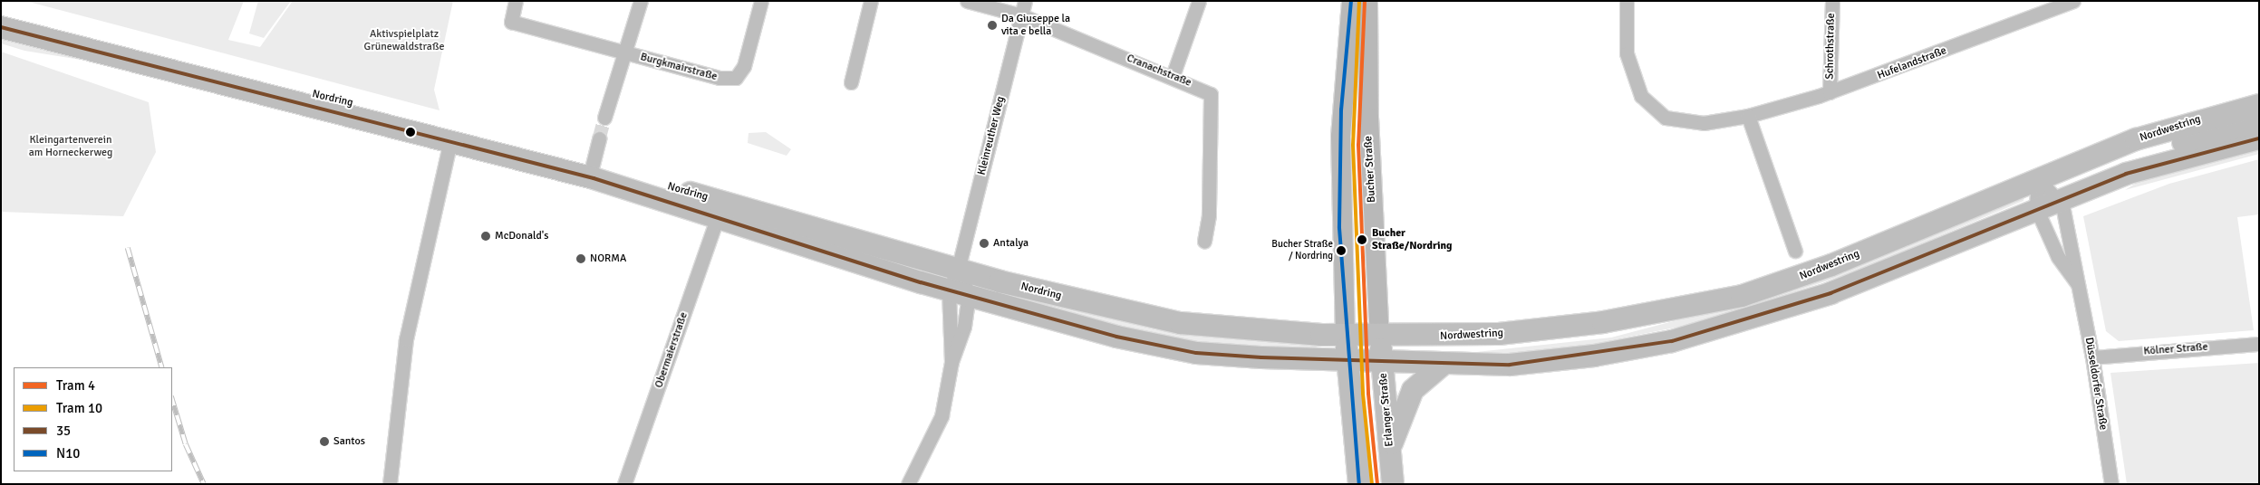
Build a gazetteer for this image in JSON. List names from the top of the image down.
{
  "streets": {
    "main road": [
      "Nordring",
      "Nordwestring",
      "Bucher Straße",
      "Erlanger Straße"
    ],
    "street": [
      "Schrothstraße",
      "Hufelandstraße",
      "Burgkmairstraße",
      "Cranachstraße",
      "Kleinreuther Weg",
      "Kölner Straße",
      "Obermaierstraße",
      "Düsseldorfer Straße"
    ]
  },
  "crossings": [
    ["Schrothstraße", "Hufelandstraße"],
    ["Cranachstraße", "Kleinreuther Weg"],
    ["Nordring", "Nordwestring"],
    ["Nordring", "Kleinreuther Weg"],
    ["Nordring", "Bucher Straße"],
    ["Nordring", "Obermaierstraße"],
    ["Nordring", "Erlanger Straße"],
    ["Nordwestring", "Bucher Straße"],
    ["Nordwestring", "Düsseldorfer Straße"],
    ["Nordwestring", "Erlanger Straße"],
    ["Bucher Straße", "Erlanger Straße"],
    ["Kölner Straße", "Düsseldorfer Straße"]
  ],
  "parks": ["Aktivspielplatz Grünewaldstraße", "Kleingartenverein am Horneckerweg"],
  "places": [
    "Da Giuseppe la vita e bella",
    "McDonald's",
    "Bucher Straße/Nordring",
    "Antalya",
    "Bucher Straße / Nordring",
    "NORMA",
    "Santos"
  ],
  "lines": [
    "tram line 4",
    "tram line 10",
    "transit line N10",
    "transit line 35"
  ],
  "legend": [
    "Tram 4",
    "Tram 10",
    "35",
    "N10"
  ]
}
